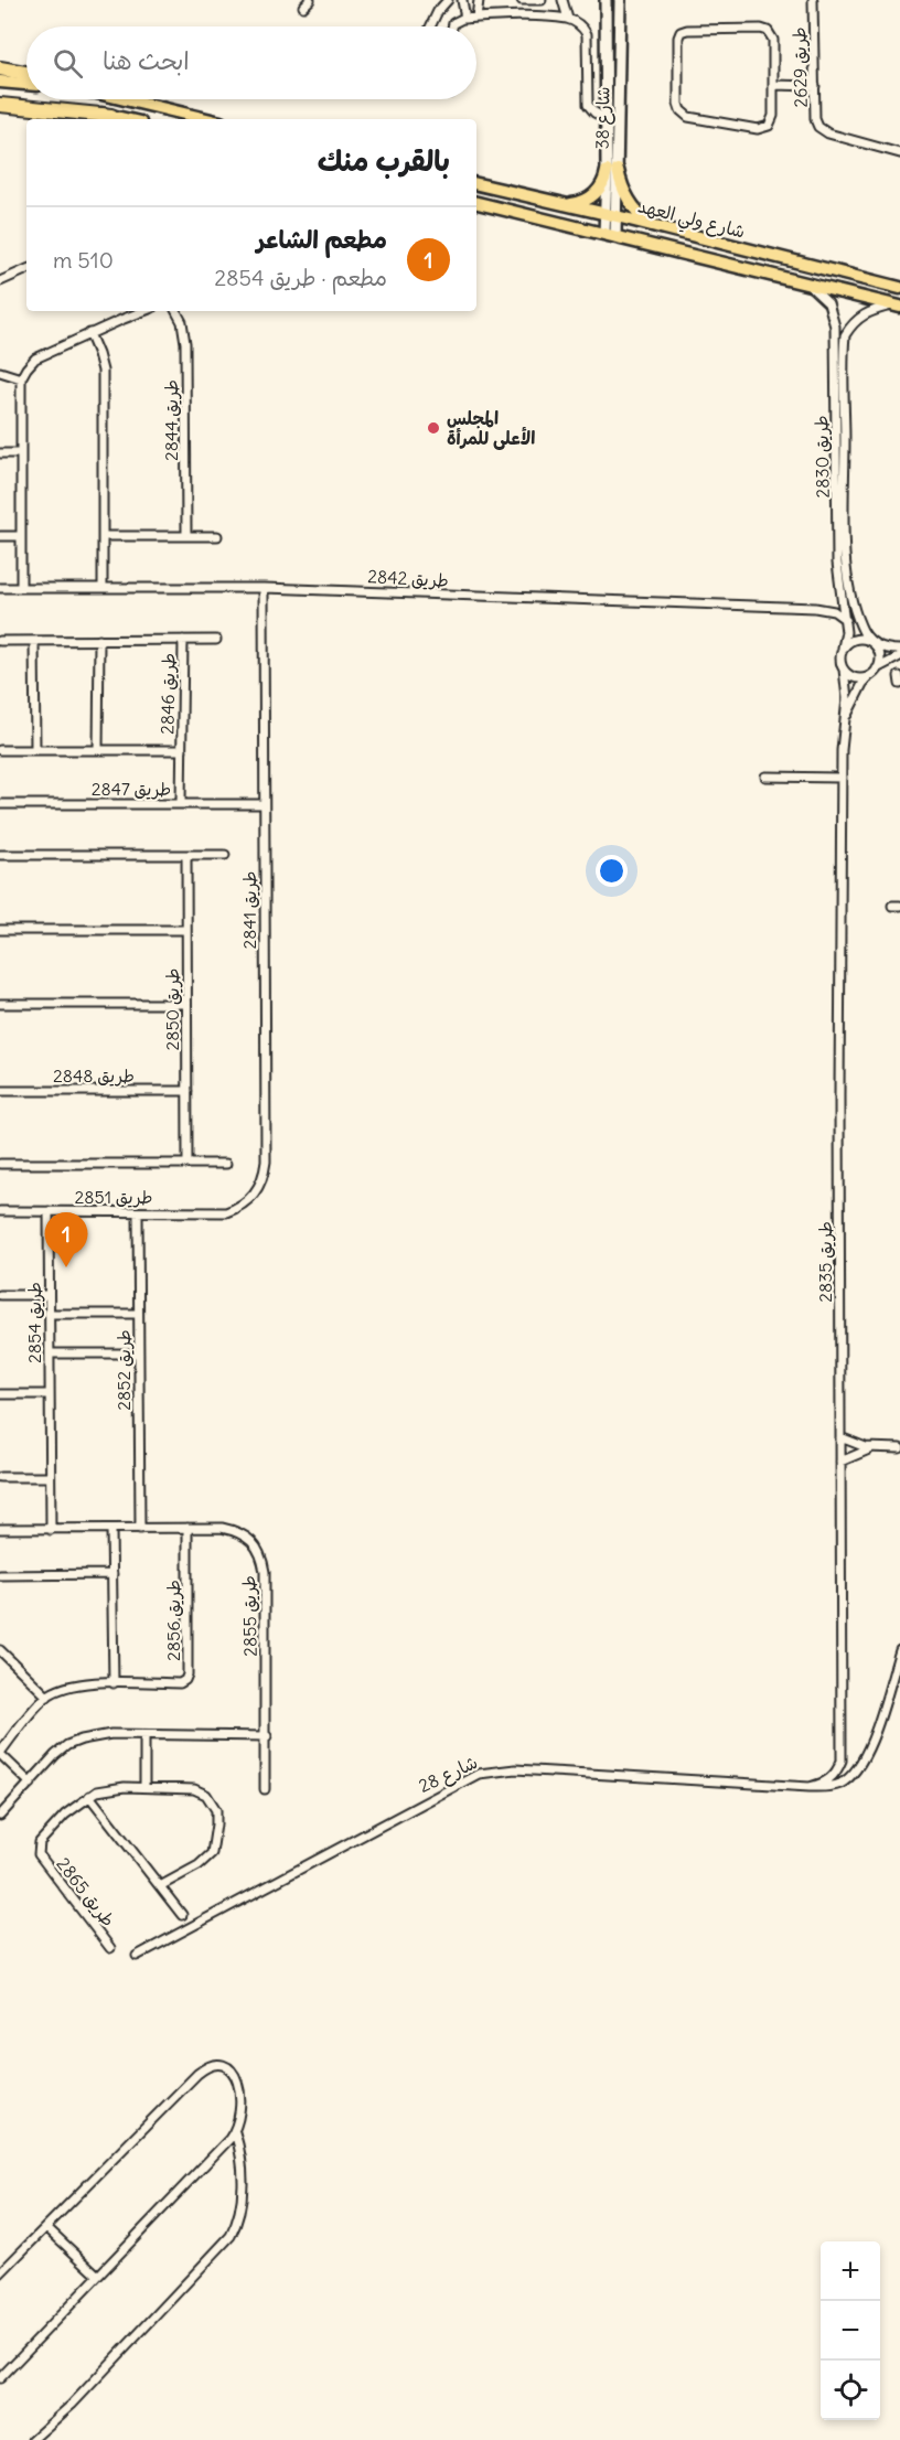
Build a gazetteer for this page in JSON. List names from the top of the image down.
{
  "streets": {
    "main road": ["شارع ولي العهد"],
    "street": [
      "طريق 2629",
      "شارع 38",
      "طريق 2844",
      "طريق 2830",
      "طريق 2842",
      "طريق 2846",
      "طريق 2847",
      "طريق 2841",
      "طريق 2850",
      "طريق 2848",
      "طريق 2851",
      "طريق 2835",
      "طريق 2854",
      "طريق 2852",
      "طريق 2855",
      "طريق 2856",
      "شارع 28",
      "طريق 2865"
    ]
  },
  "crossings": [
    ["شارع 38", "شارع ولي العهد"],
    ["شارع ولي العهد", "طريق 2830"],
    ["طريق 2830", "طريق 2842"],
    ["طريق 2830", "طريق 2835"],
    ["طريق 2842", "طريق 2841"],
    ["طريق 2846", "طريق 2847"],
    ["طريق 2847", "طريق 2841"],
    ["طريق 2841", "طريق 2851"],
    ["طريق 2850", "طريق 2848"],
    ["طريق 2851", "طريق 2854"],
    ["طريق 2851", "طريق 2852"],
    ["طريق 2835", "شارع 28"],
    ["طريق 2854", "طريق 2855"],
    ["طريق 2852", "طريق 2855"],
    ["طريق 2855", "طريق 2856"]
  ],
  "places": ["المجلس الأعلى للمرأة"],
  "page": {
    "search": "ابحث هنا",
    "heading": "بالقرب منك",
    "list": [
      {
        "mark": "1",
        "name": "مطعم الشاعر",
        "note": "مطعم · طريق 2854",
        "value": "510 m"
      }
    ],
    "pins": "1",
    "map_buttons": ["+", "−"]
  }
}
